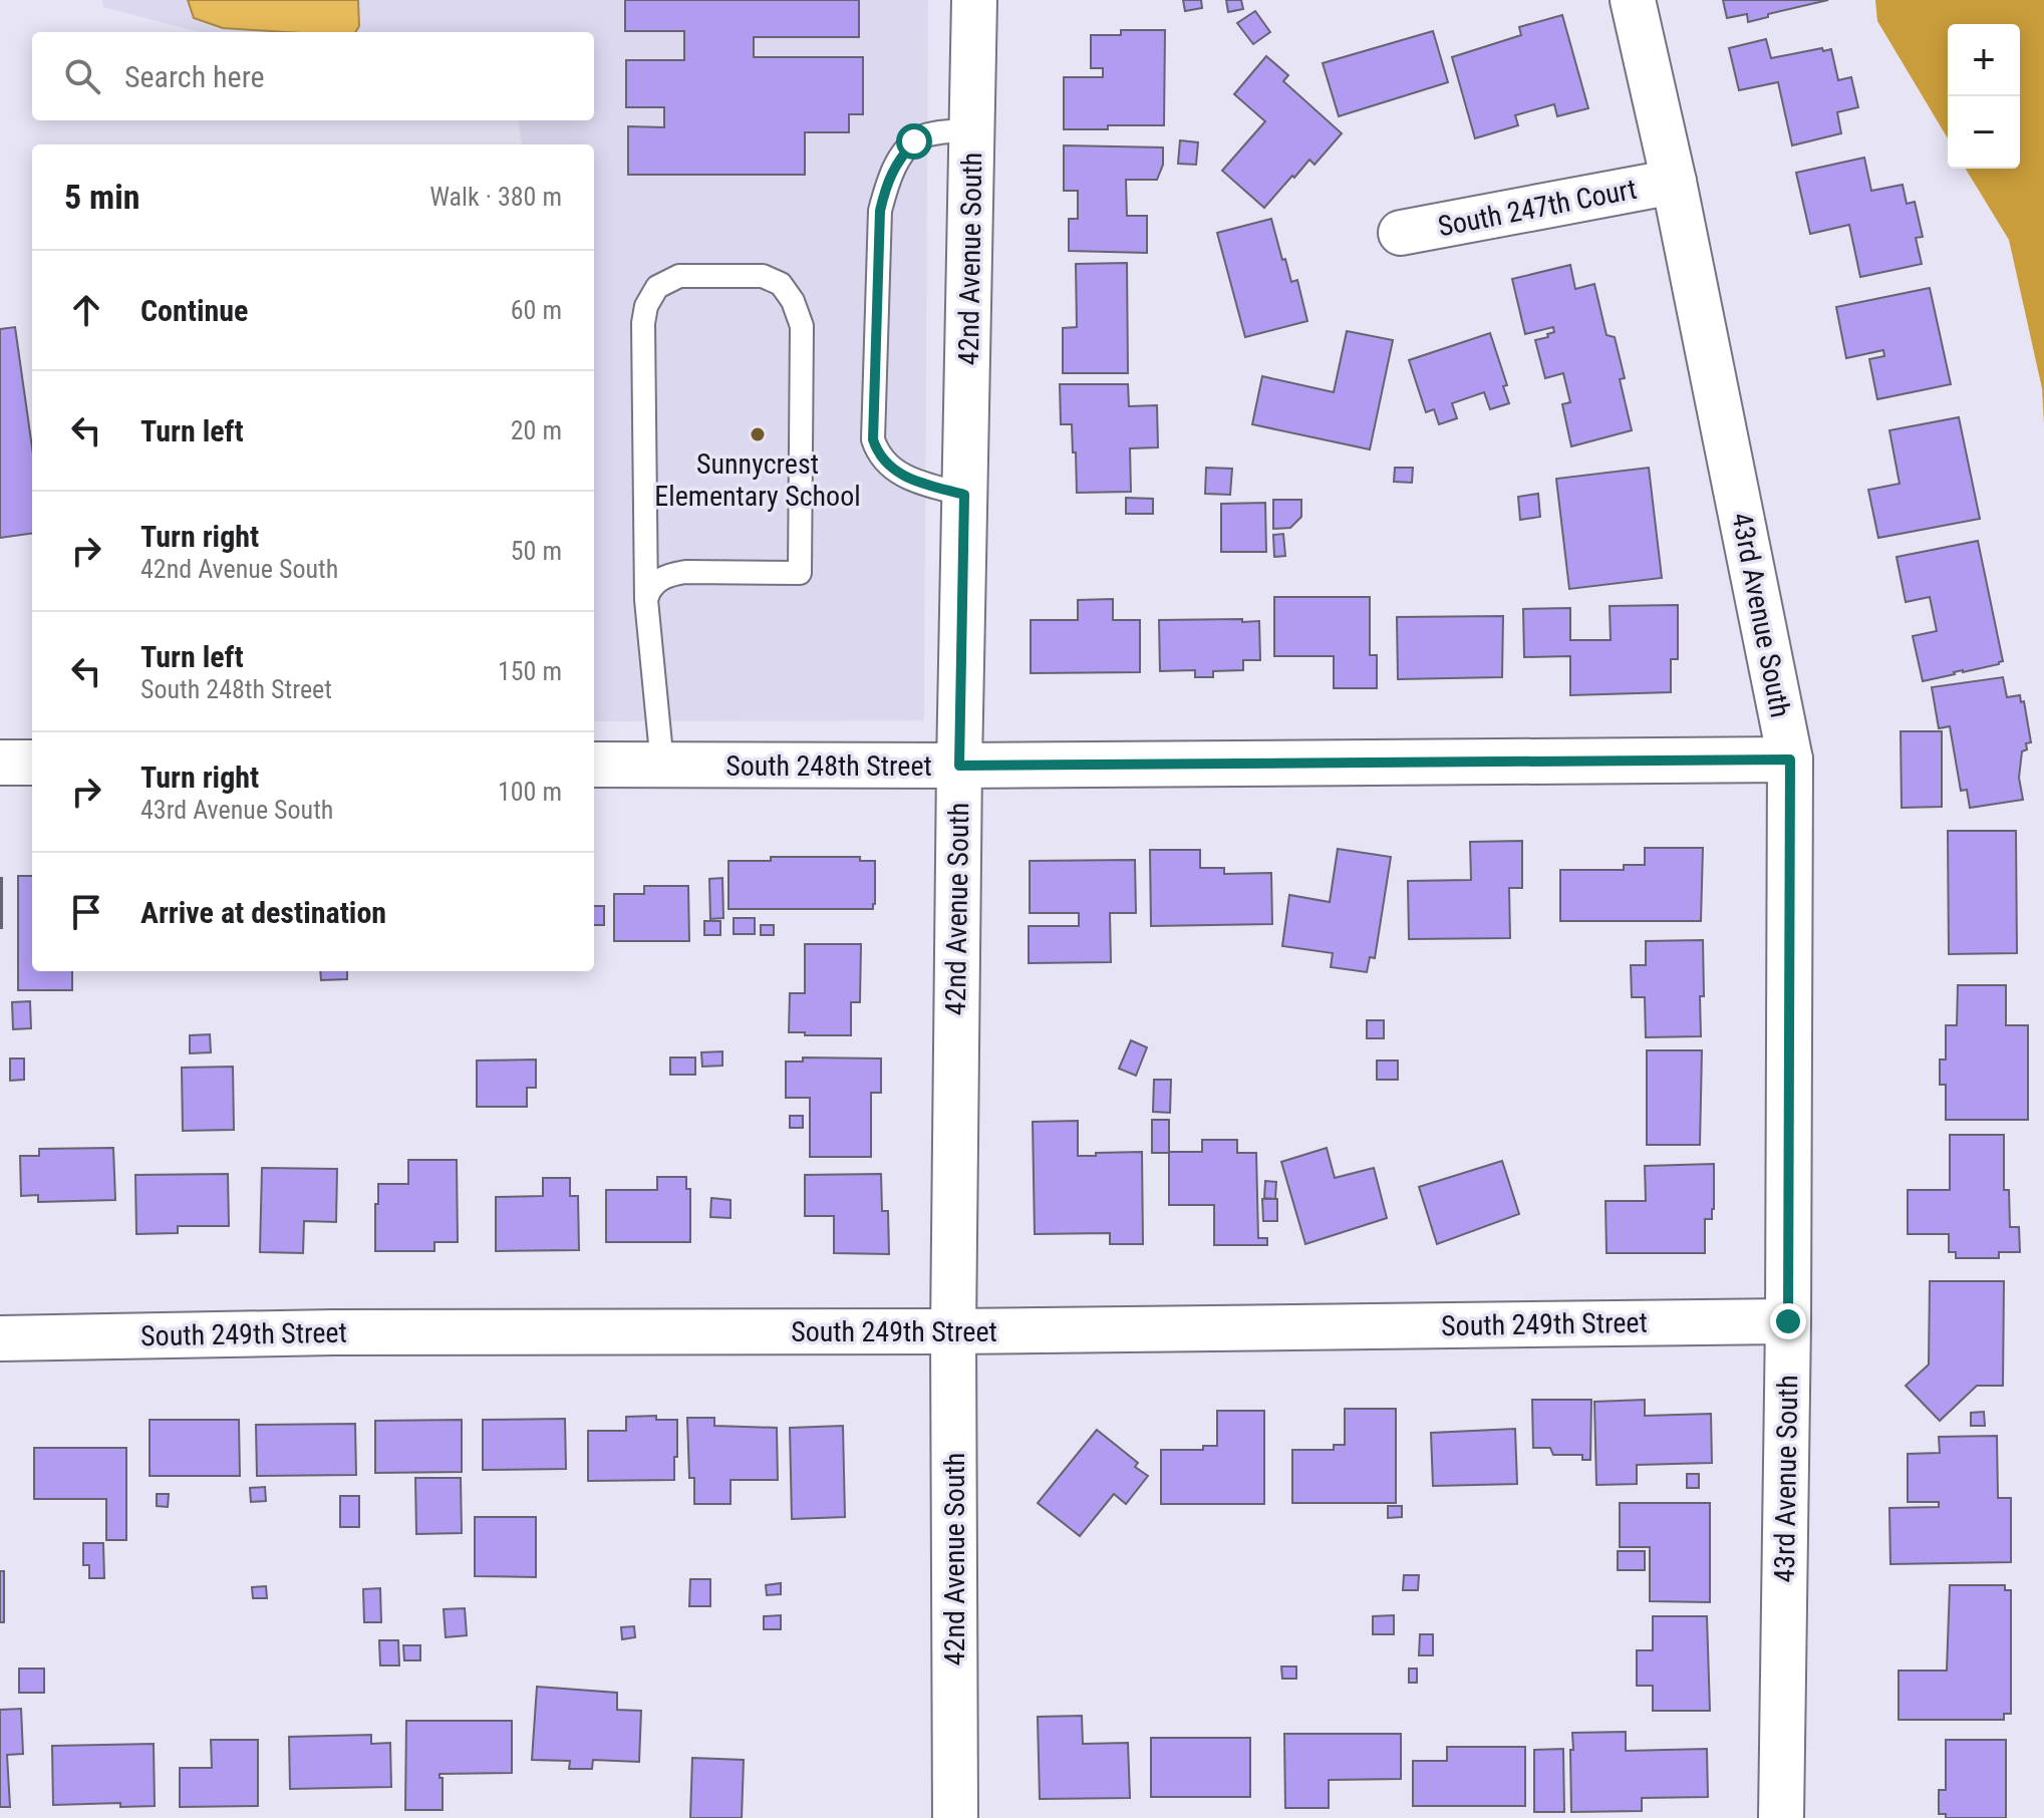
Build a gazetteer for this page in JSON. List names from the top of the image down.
{
  "streets": {
    "street": [
      "South 247th Court",
      "42nd Avenue South",
      "43rd Avenue South",
      "South 248th Street",
      "South 249th Street"
    ]
  },
  "crossings": [
    ["South 247th Court", "43rd Avenue South"],
    ["42nd Avenue South", "South 248th Street"],
    ["42nd Avenue South", "South 249th Street"],
    ["43rd Avenue South", "South 248th Street"],
    ["43rd Avenue South", "South 249th Street"]
  ],
  "places": ["Sunnycrest Elementary School"],
  "page": {
    "map_buttons": ["+", "−"],
    "search": "Search here",
    "heading": ["5 min", "Walk · 380 m"],
    "list": [
      ["Continue", "60 m"],
      ["Turn left", "20 m"],
      ["Turn right", "42nd Avenue South", "50 m"],
      ["Turn left", "South 248th Street", "150 m"],
      ["Turn right", "43rd Avenue South", "100 m"],
      "Arrive at destination"
    ]
  }
}
